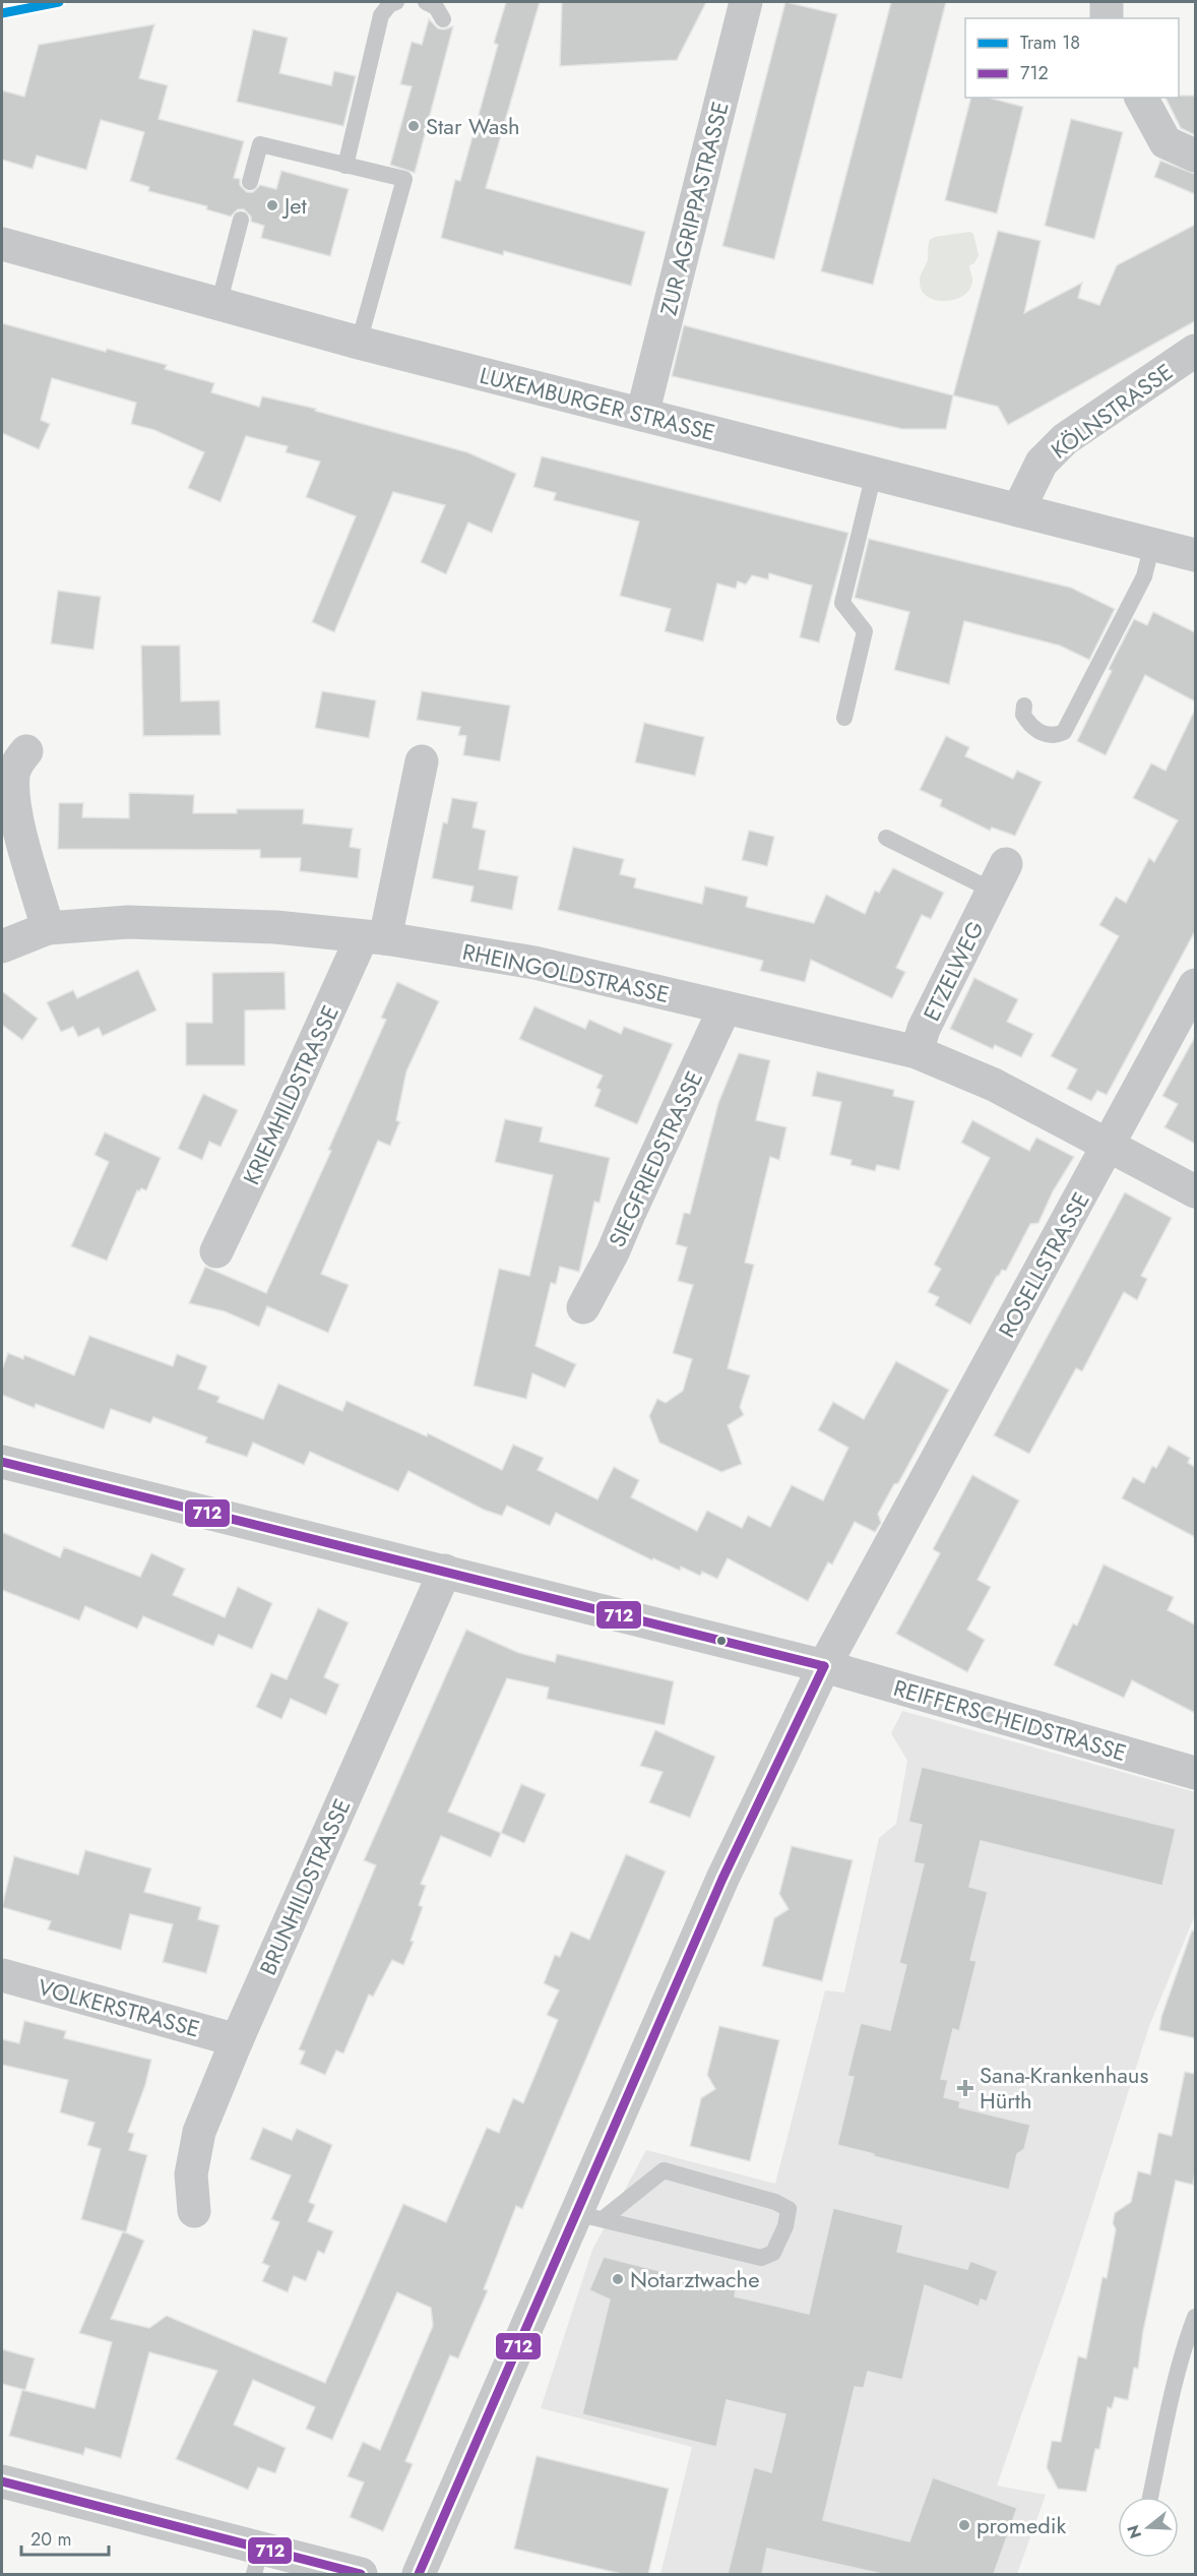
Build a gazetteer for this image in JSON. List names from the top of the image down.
{
  "streets": {
    "street": [
      "ZUR AGRIPPASTRASSE",
      "LUXEMBURGER STRASSE",
      "KÖLNSTRASSE",
      "ETZELWEG",
      "RHEINGOLDSTRASSE",
      "KRIEMHILDSTRASSE",
      "SIEGFRIEDSTRASSE",
      "ROSELLSTRASSE",
      "REIFFERSCHEIDSTRASSE",
      "BRUNHILDSTRASSE",
      "VOLKERSTRASSE"
    ]
  },
  "crossings": [
    ["ZUR AGRIPPASTRASSE", "LUXEMBURGER STRASSE"],
    ["LUXEMBURGER STRASSE", "KÖLNSTRASSE"],
    ["ETZELWEG", "RHEINGOLDSTRASSE"],
    ["RHEINGOLDSTRASSE", "KRIEMHILDSTRASSE"],
    ["RHEINGOLDSTRASSE", "SIEGFRIEDSTRASSE"],
    ["RHEINGOLDSTRASSE", "ROSELLSTRASSE"],
    ["ROSELLSTRASSE", "REIFFERSCHEIDSTRASSE"],
    ["REIFFERSCHEIDSTRASSE", "BRUNHILDSTRASSE"],
    ["BRUNHILDSTRASSE", "VOLKERSTRASSE"]
  ],
  "places": {
    "other": [
      "Star Wash",
      "Jet",
      "Notarztwache",
      "promedik"
    ],
    "health": ["Sana-Krankenhaus Hürth"]
  },
  "lines": ["tram line 18", "transit line 712"],
  "legend": ["Tram 18", "712"],
  "scale_bar": "20 m",
  "north": "left"
}
